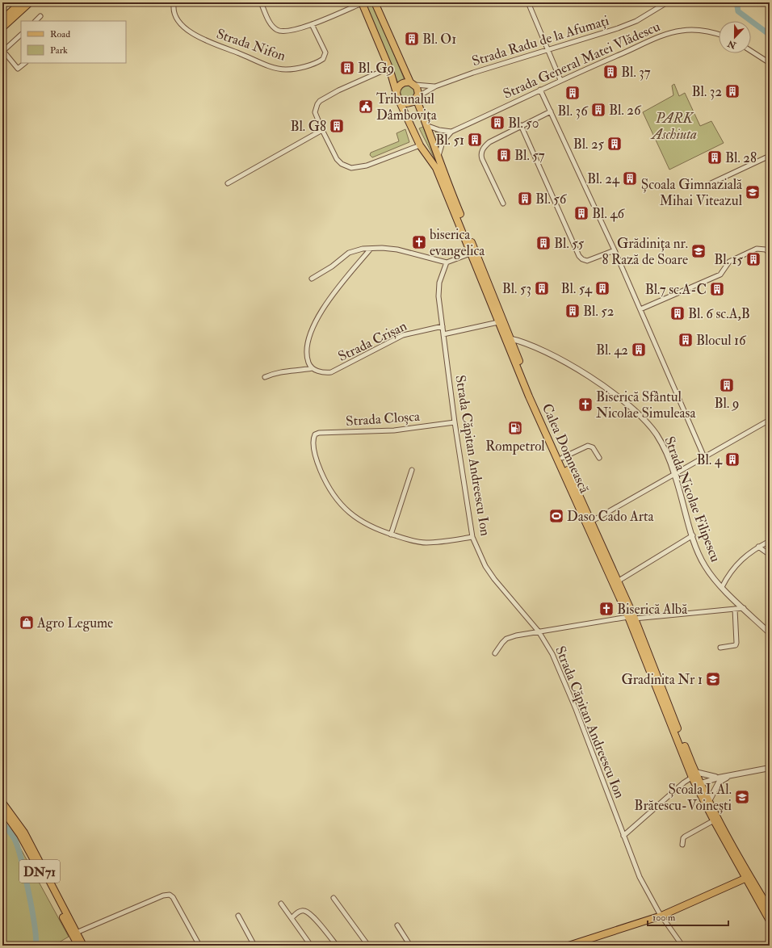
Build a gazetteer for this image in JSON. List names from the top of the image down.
{
  "streets": {
    "main road": ["Calea Domnească", "DN71"],
    "street": [
      "Strada Radu de la Afumați",
      "Strada Nifon",
      "Strada General Matei Vlădescu",
      "Strada Crișan",
      "Strada Cloșca",
      "Strada Căpitan Andreescu Ion",
      "Strada Nicolae Filipescu"
    ]
  },
  "crossings": [
    ["Strada Radu de la Afumați", "Calea Domnească"],
    ["Strada General Matei Vlădescu", "Calea Domnească"],
    ["Strada Crișan", "Strada Căpitan Andreescu Ion"],
    ["Strada Cloșca", "Strada Căpitan Andreescu Ion"],
    ["Calea Domnească", "Strada Nicolae Filipescu"]
  ],
  "parks": ["PARK Aschiuta"],
  "places": {
    "building": [
      "Bl. O1",
      "Bl. G9",
      "Bl. 37",
      "Bl. 32",
      "Bl. 36",
      "Bl. 26",
      "Bl. 50",
      "Bl. G8",
      "Bl. 51",
      "Bl. 25",
      "Bl. 57",
      "Bl. 28",
      "Bl. 24",
      "Bl. 56",
      "Bl. 46",
      "Bl. 55",
      "Bl. 15",
      "Bl. 53",
      "Bl. 54",
      "Bl.7 sc.A-C",
      "Bl. 52",
      "Bl. 6 sc.A,B",
      "Blocul 16",
      "Bl. 42",
      "Bl. 9",
      "Bl. 4"
    ],
    "public building": ["Tribunalul Dâmbovița"],
    "school or university": [
      "Școala Gimnazială Mihai Viteazul",
      "Grădiniţa nr. 8 Rază de Soare",
      "Gradinita Nr 1",
      "Școala I. Al. Brătescu-Voinești"
    ],
    "church": ["biserica evangelica", "Biserică Sfântul Nicolae Simuleasa", "Biserică Albă"],
    "fuel station": ["Rompetrol"],
    "sports": ["Daso Cado Arta"],
    "shop": ["Agro Legume"]
  },
  "legend": ["Road", "Park"],
  "scale_bar": "100 m",
  "north": "bottom"
}
